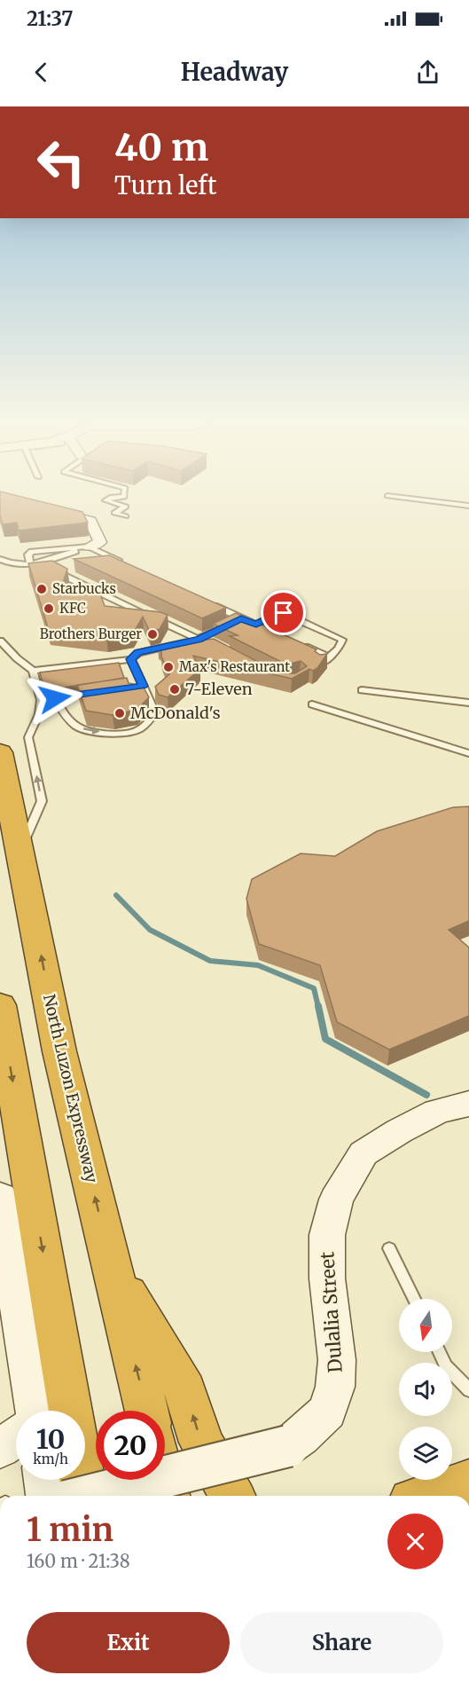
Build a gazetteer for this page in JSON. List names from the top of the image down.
{
  "streets": {
    "highway": ["North Luzon Expressway"],
    "street": ["Dulalia Street"]
  },
  "places": [
    "Starbucks",
    "KFC",
    "Brothers Burger",
    "Max's Restaurant",
    "7-Eleven",
    "McDonald's"
  ],
  "north": "bottom",
  "page": {
    "status": "21:37",
    "header": "Headway",
    "turn": ["40 m", "Turn left"],
    "speed": "10 km/h",
    "limit": "20",
    "heading": ["1 min", "160 m · 21:38"],
    "buttons": ["Exit", "Share"]
  }
}
